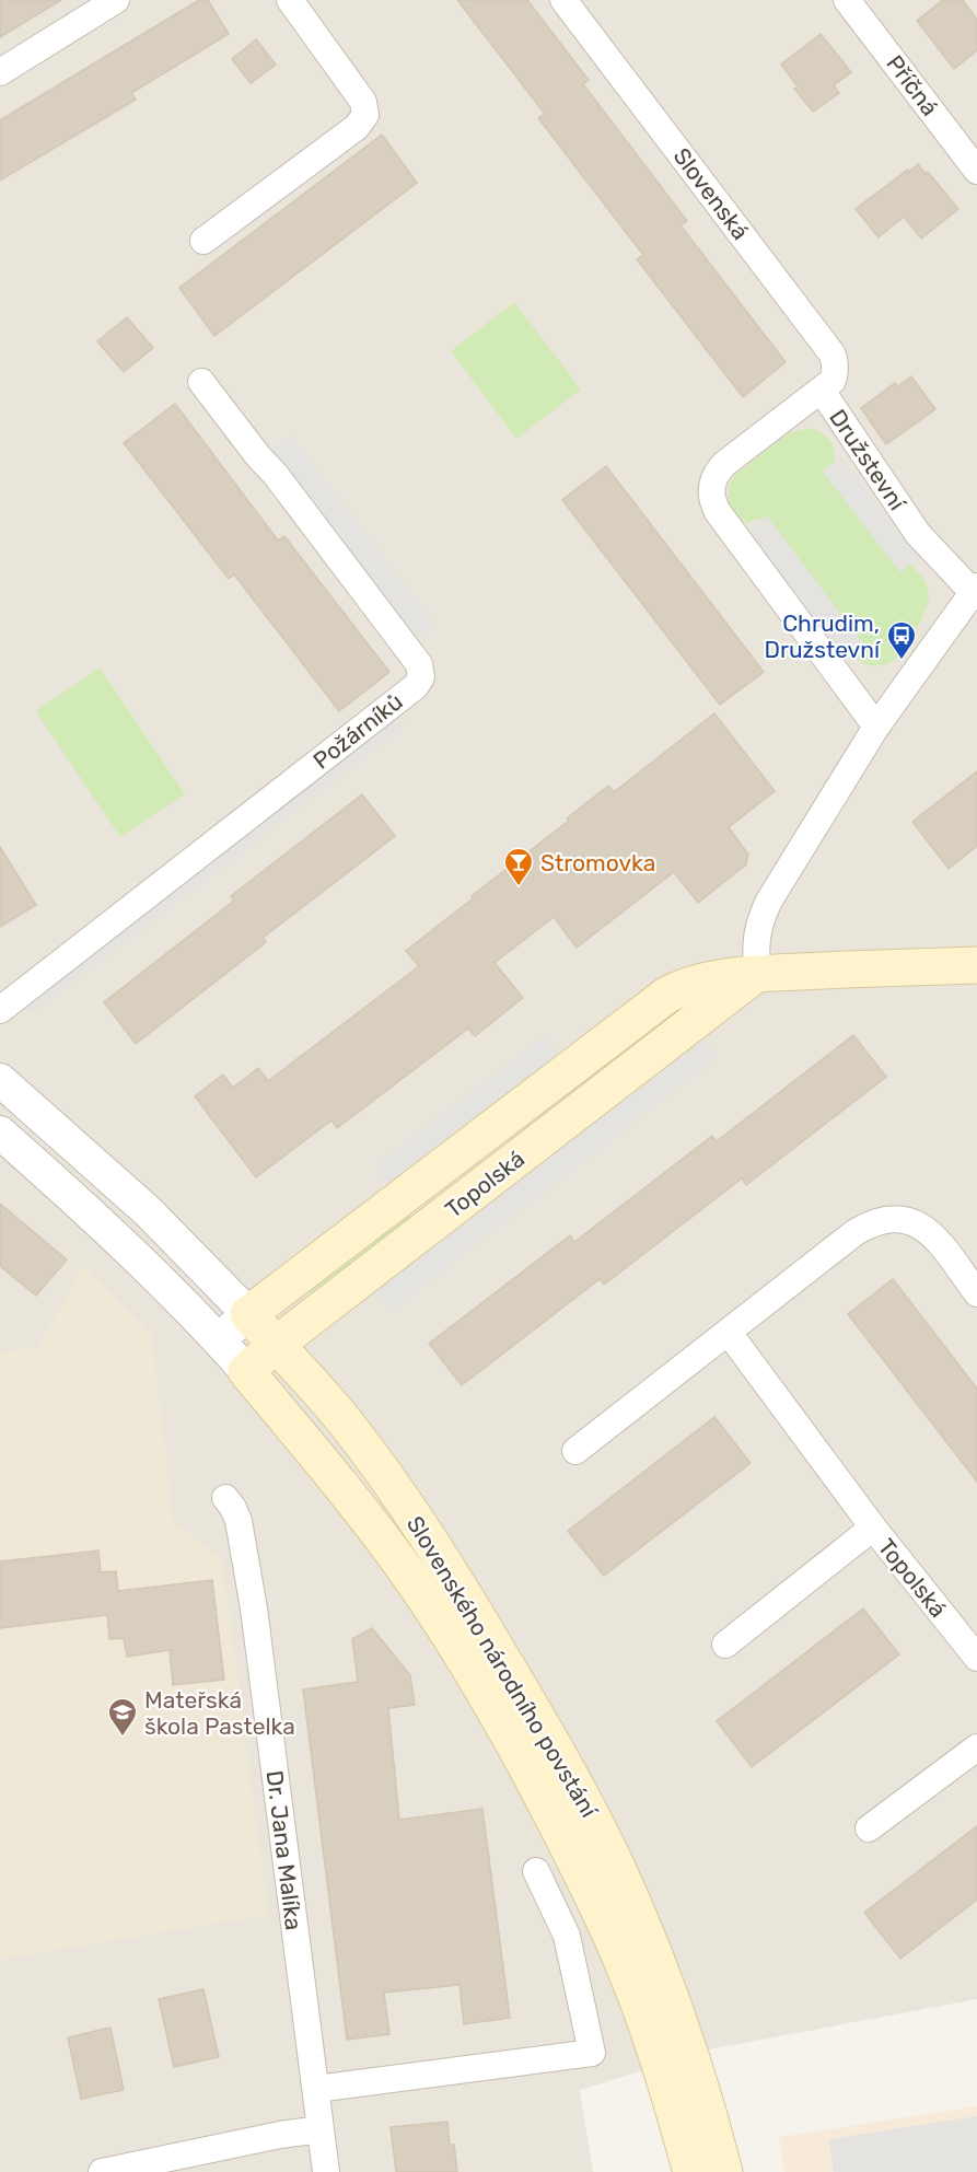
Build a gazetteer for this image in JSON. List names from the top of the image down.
{
  "streets": {
    "main road": ["Topolská", "Slovenského národního povstání"],
    "street": [
      "Příčná",
      "Slovenská",
      "Družstevní",
      "Požárníků",
      "Dr. Jana Malíka"
    ]
  },
  "crossings": [
    ["Slovenská", "Družstevní"],
    ["Družstevní", "Topolská"],
    ["Topolská", "Slovenského národního povstání"]
  ],
  "places": {
    "bus stop": ["Chrudim, Družstevní"],
    "bar": ["Stromovka"],
    "school or university": ["Mateřská škola Pastelka"]
  }
}
